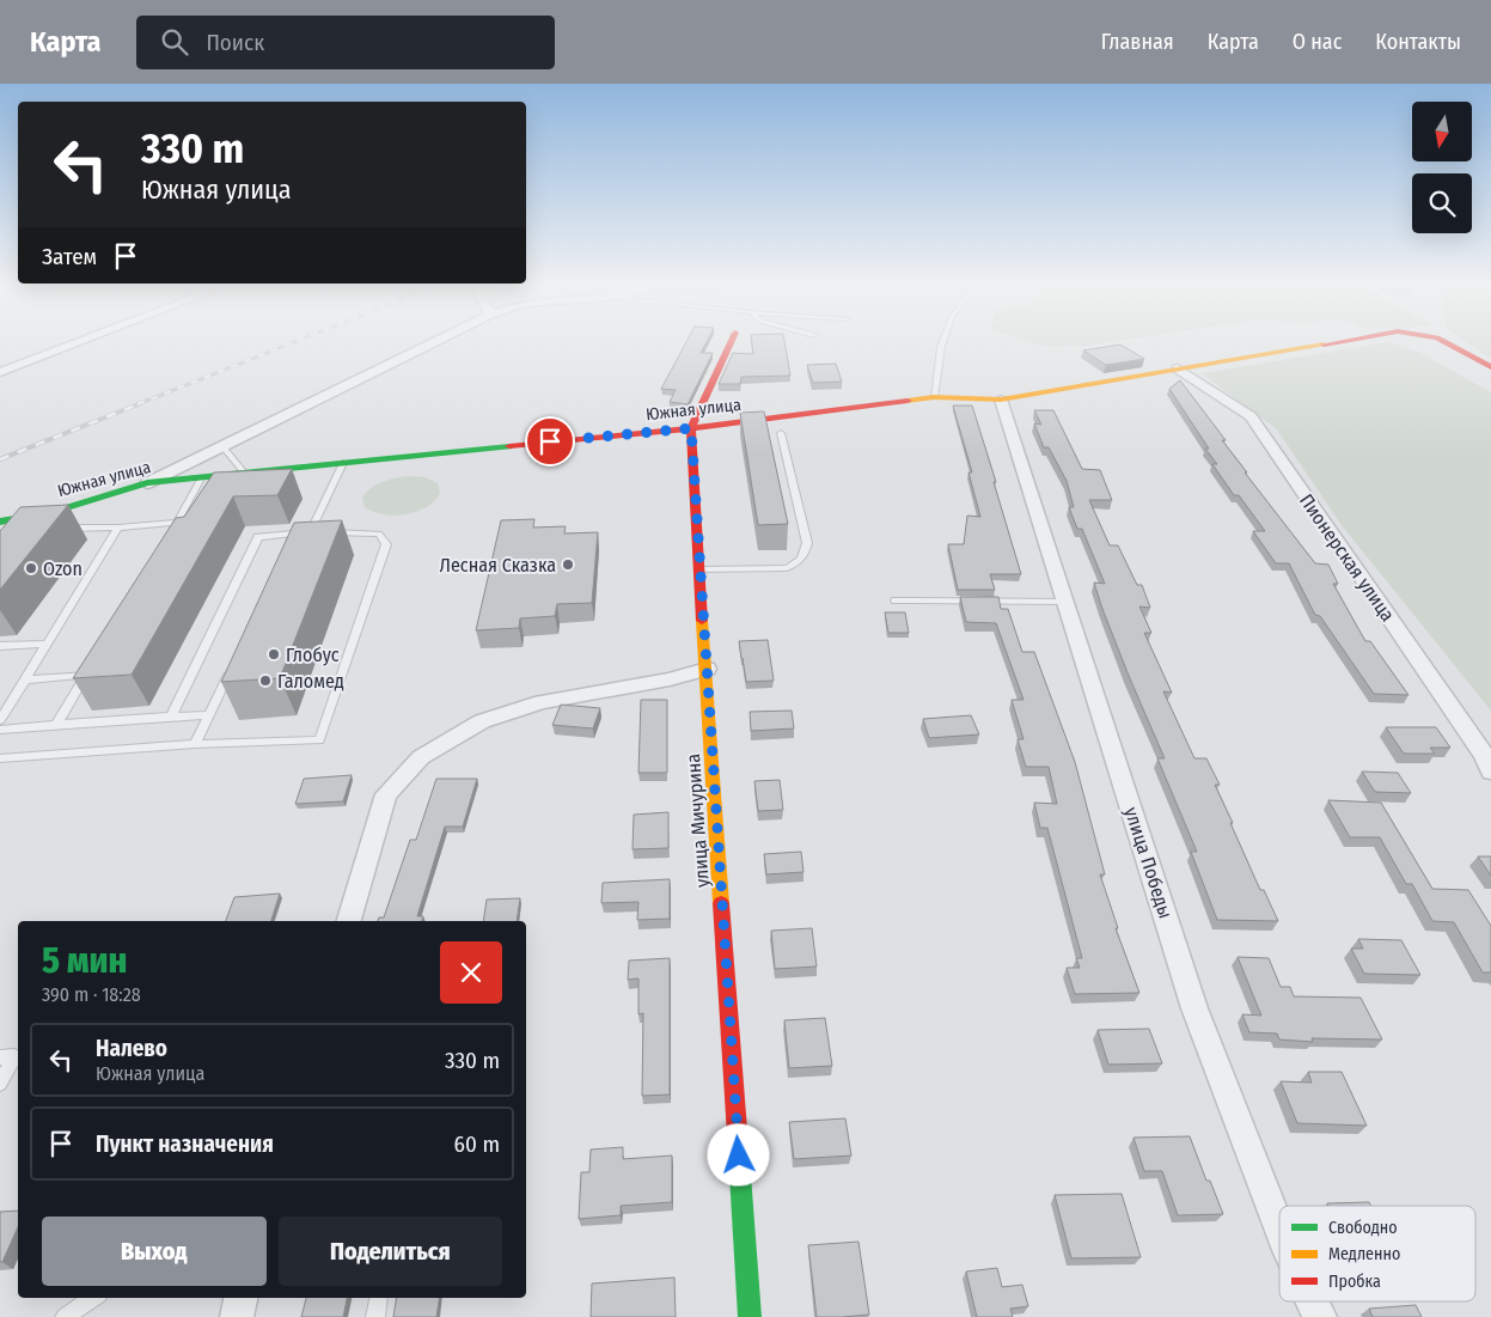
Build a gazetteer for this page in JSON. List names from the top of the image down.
{
  "streets": {
    "street": [
      "Южная улица",
      "Пионерская улица",
      "улица Мичурина",
      "улица Победы"
    ]
  },
  "crossings": [
    ["Южная улица", "Пионерская улица"],
    ["Южная улица", "улица Мичурина"],
    ["Южная улица", "улица Победы"]
  ],
  "places": [
    "Лесная Сказка",
    "Ozon",
    "Глобус",
    "Галомед"
  ],
  "legend": ["Свободно", "Медленно", "Пробка"],
  "north": "bottom",
  "page": {
    "header": "Карта",
    "search": "Поиск",
    "nav": [
      "Главная",
      "Карта",
      "О нас",
      "Контакты"
    ],
    "turn": ["330 m", "Южная улица"],
    "then": "Затем",
    "heading": ["5 мин", "390 m · 18:28"],
    "list": [
      {
        "name": "Налево",
        "note": "Южная улица",
        "value": "330 m"
      },
      {
        "name": "Пункт назначения",
        "value": "60 m"
      }
    ],
    "buttons": ["Выход", "Поделиться"]
  }
}
